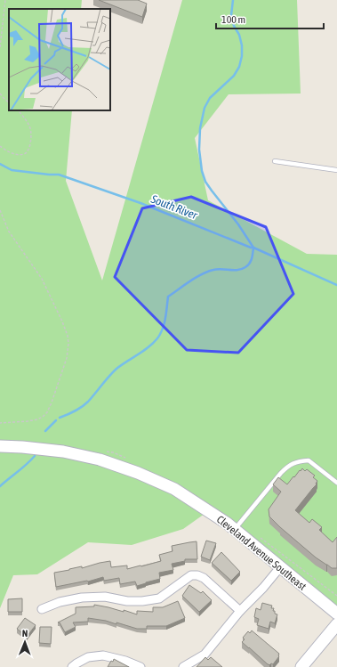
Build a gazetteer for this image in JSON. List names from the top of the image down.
{
  "streets": {
    "main road": ["Cleveland Avenue Southeast"]
  },
  "water": ["South River"],
  "scale_bar": "100 m",
  "north": "top"
}
